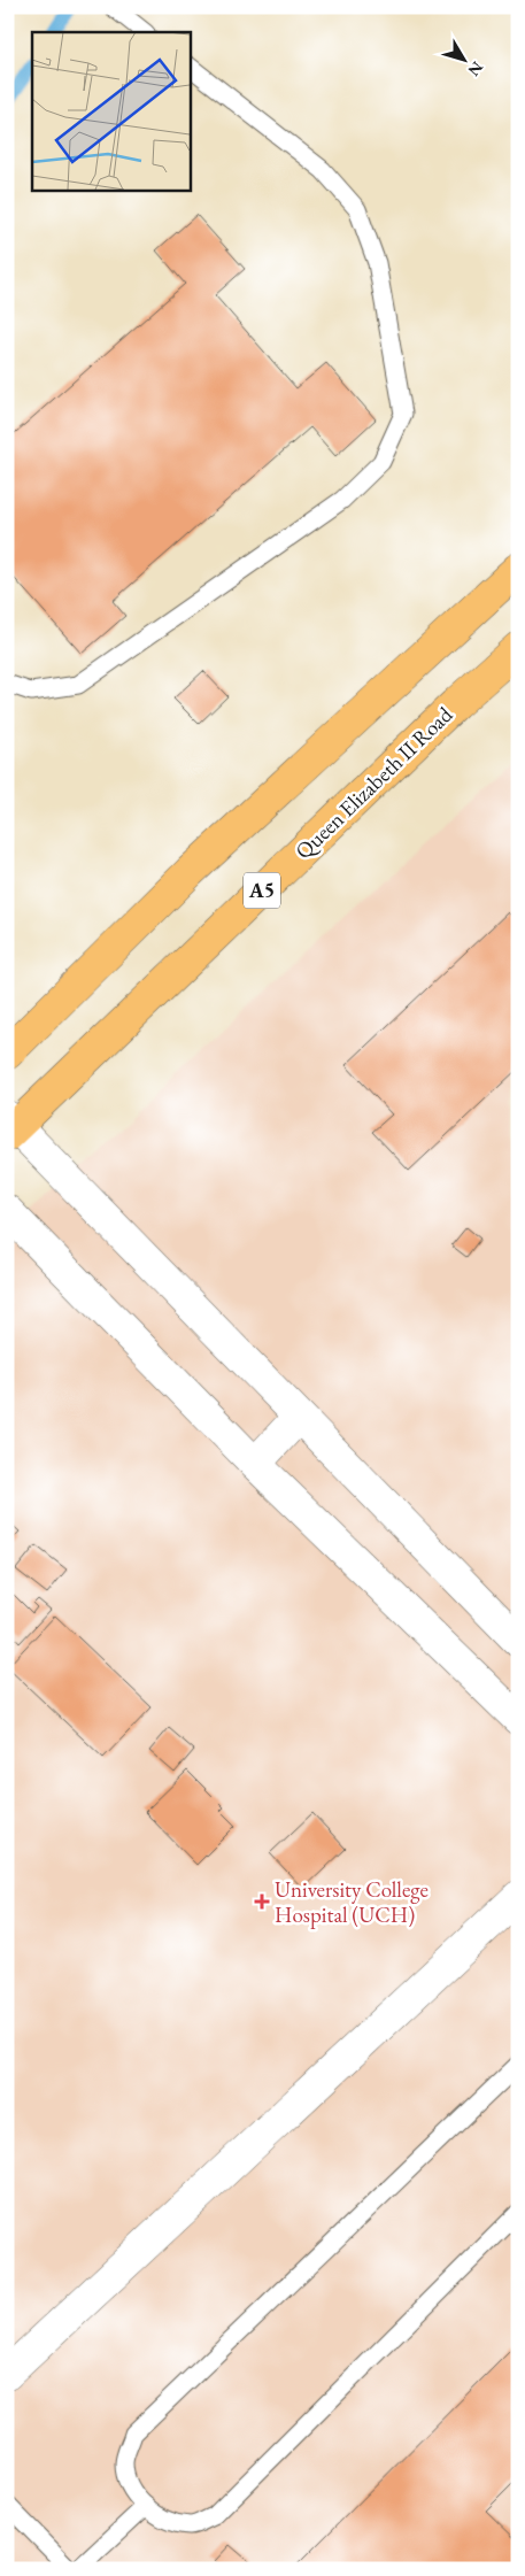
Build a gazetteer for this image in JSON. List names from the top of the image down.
{
  "streets": {
    "highway": ["Queen Elizabeth II Road", "A5"]
  },
  "places": {
    "health": ["University College Hospital (UCH)"]
  },
  "north": "bottom right"
}
